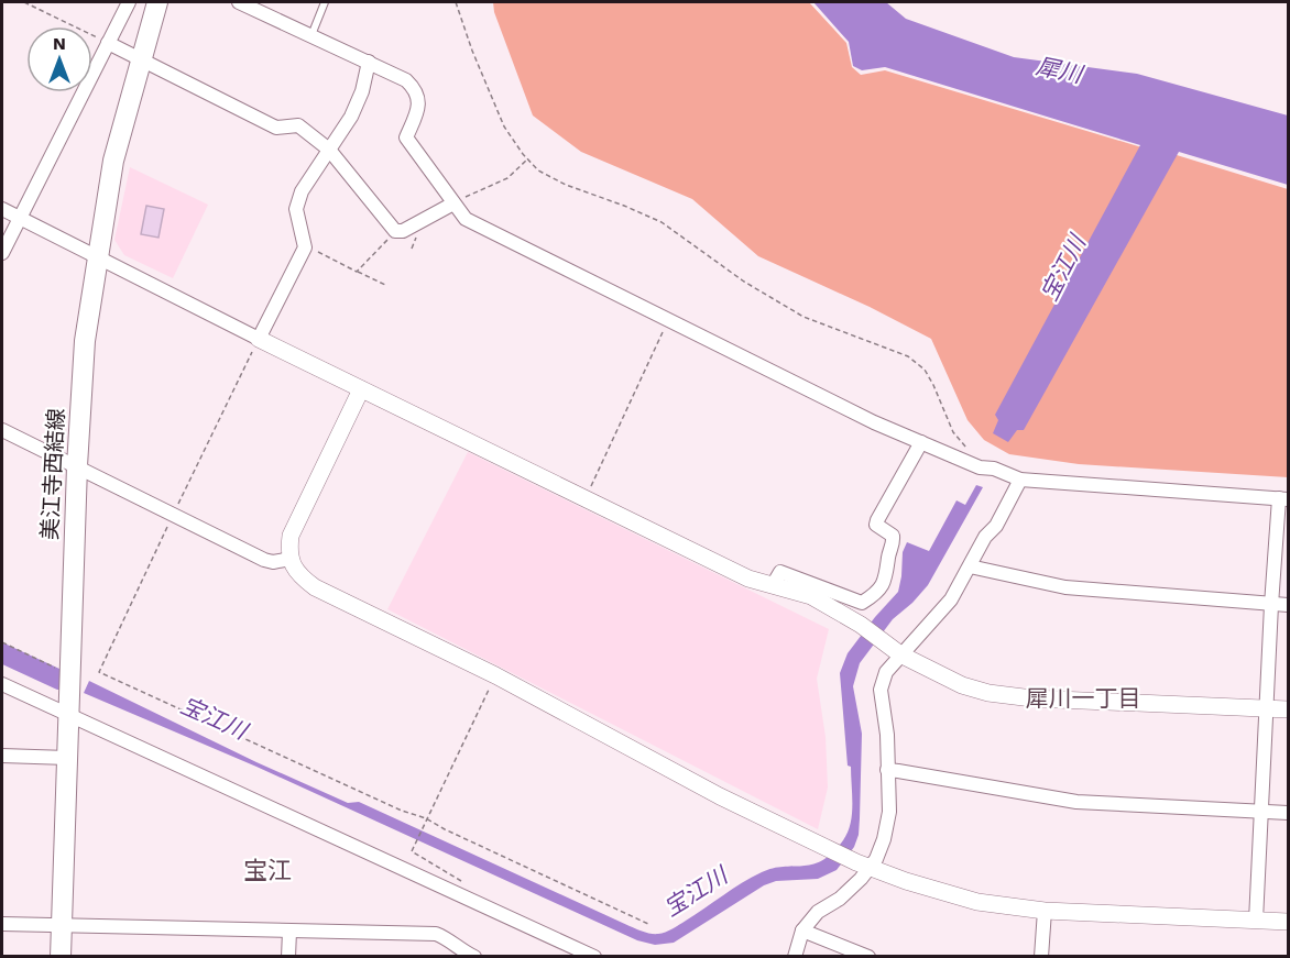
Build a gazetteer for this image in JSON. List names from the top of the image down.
{
  "streets": {
    "main road": ["美江寺西結線"]
  },
  "districts": ["犀川一丁目", "宝江"],
  "water": ["犀川", "宝江川"],
  "north": "top"
}
